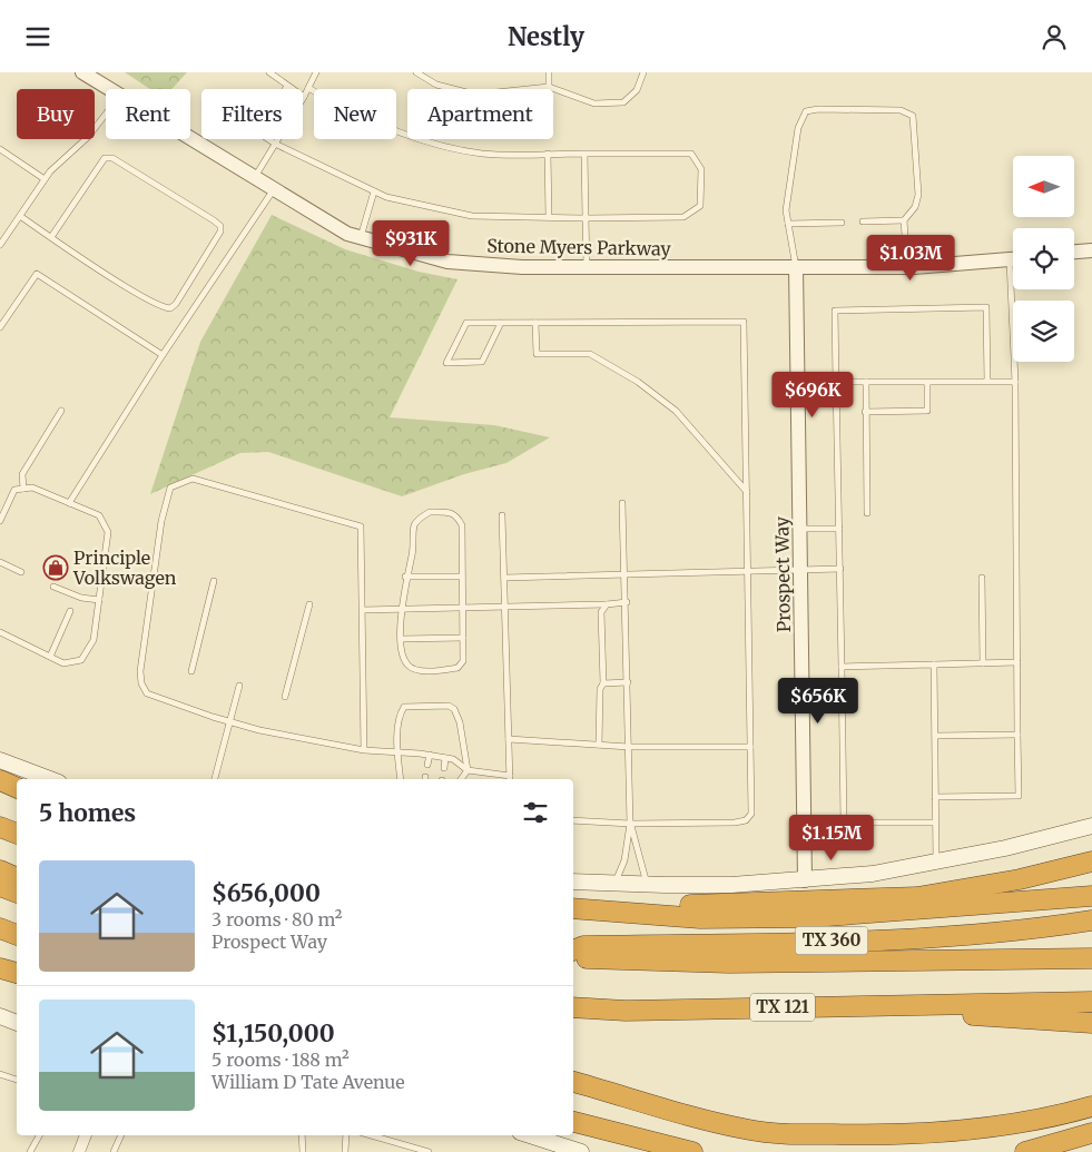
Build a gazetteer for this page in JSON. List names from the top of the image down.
{
  "streets": {
    "highway": ["TX 360", "TX 121"],
    "street": ["Stone Myers Parkway", "Prospect Way"]
  },
  "crossings": [
    ["Stone Myers Parkway", "Prospect Way"]
  ],
  "places": {
    "shop": ["Principle Volkswagen"]
  },
  "north": "left",
  "page": {
    "header": "Nestly",
    "chip": [
      "Buy",
      "Rent",
      "Filters",
      "New",
      "Apartment"
    ],
    "price": [
      "$931K",
      "$1.03M",
      "$696K",
      "$656K",
      "$1.15M"
    ],
    "heading": "5 homes",
    "list": [
      {
        "name": "$656,000",
        "note": "3 rooms · 80 m² · Prospect Way"
      },
      {
        "name": "$1,150,000",
        "note": "5 rooms · 188 m² · William D Tate Avenue"
      }
    ]
  }
}
